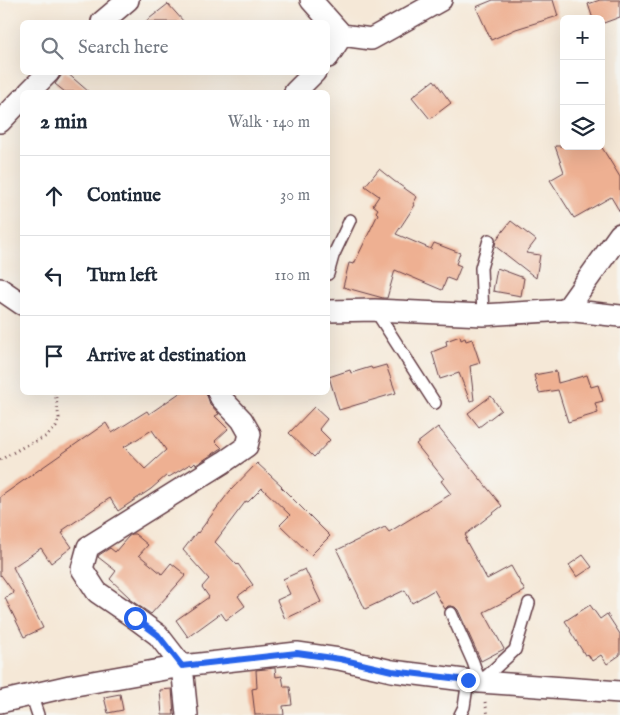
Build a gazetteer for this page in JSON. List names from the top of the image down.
{
  "page": {
    "map_buttons": ["+", "−"],
    "search": "Search here",
    "heading": ["2 min", "Walk · 140 m"],
    "list": [
      ["Continue", "30 m"],
      ["Turn left", "110 m"],
      "Arrive at destination"
    ]
  }
}
